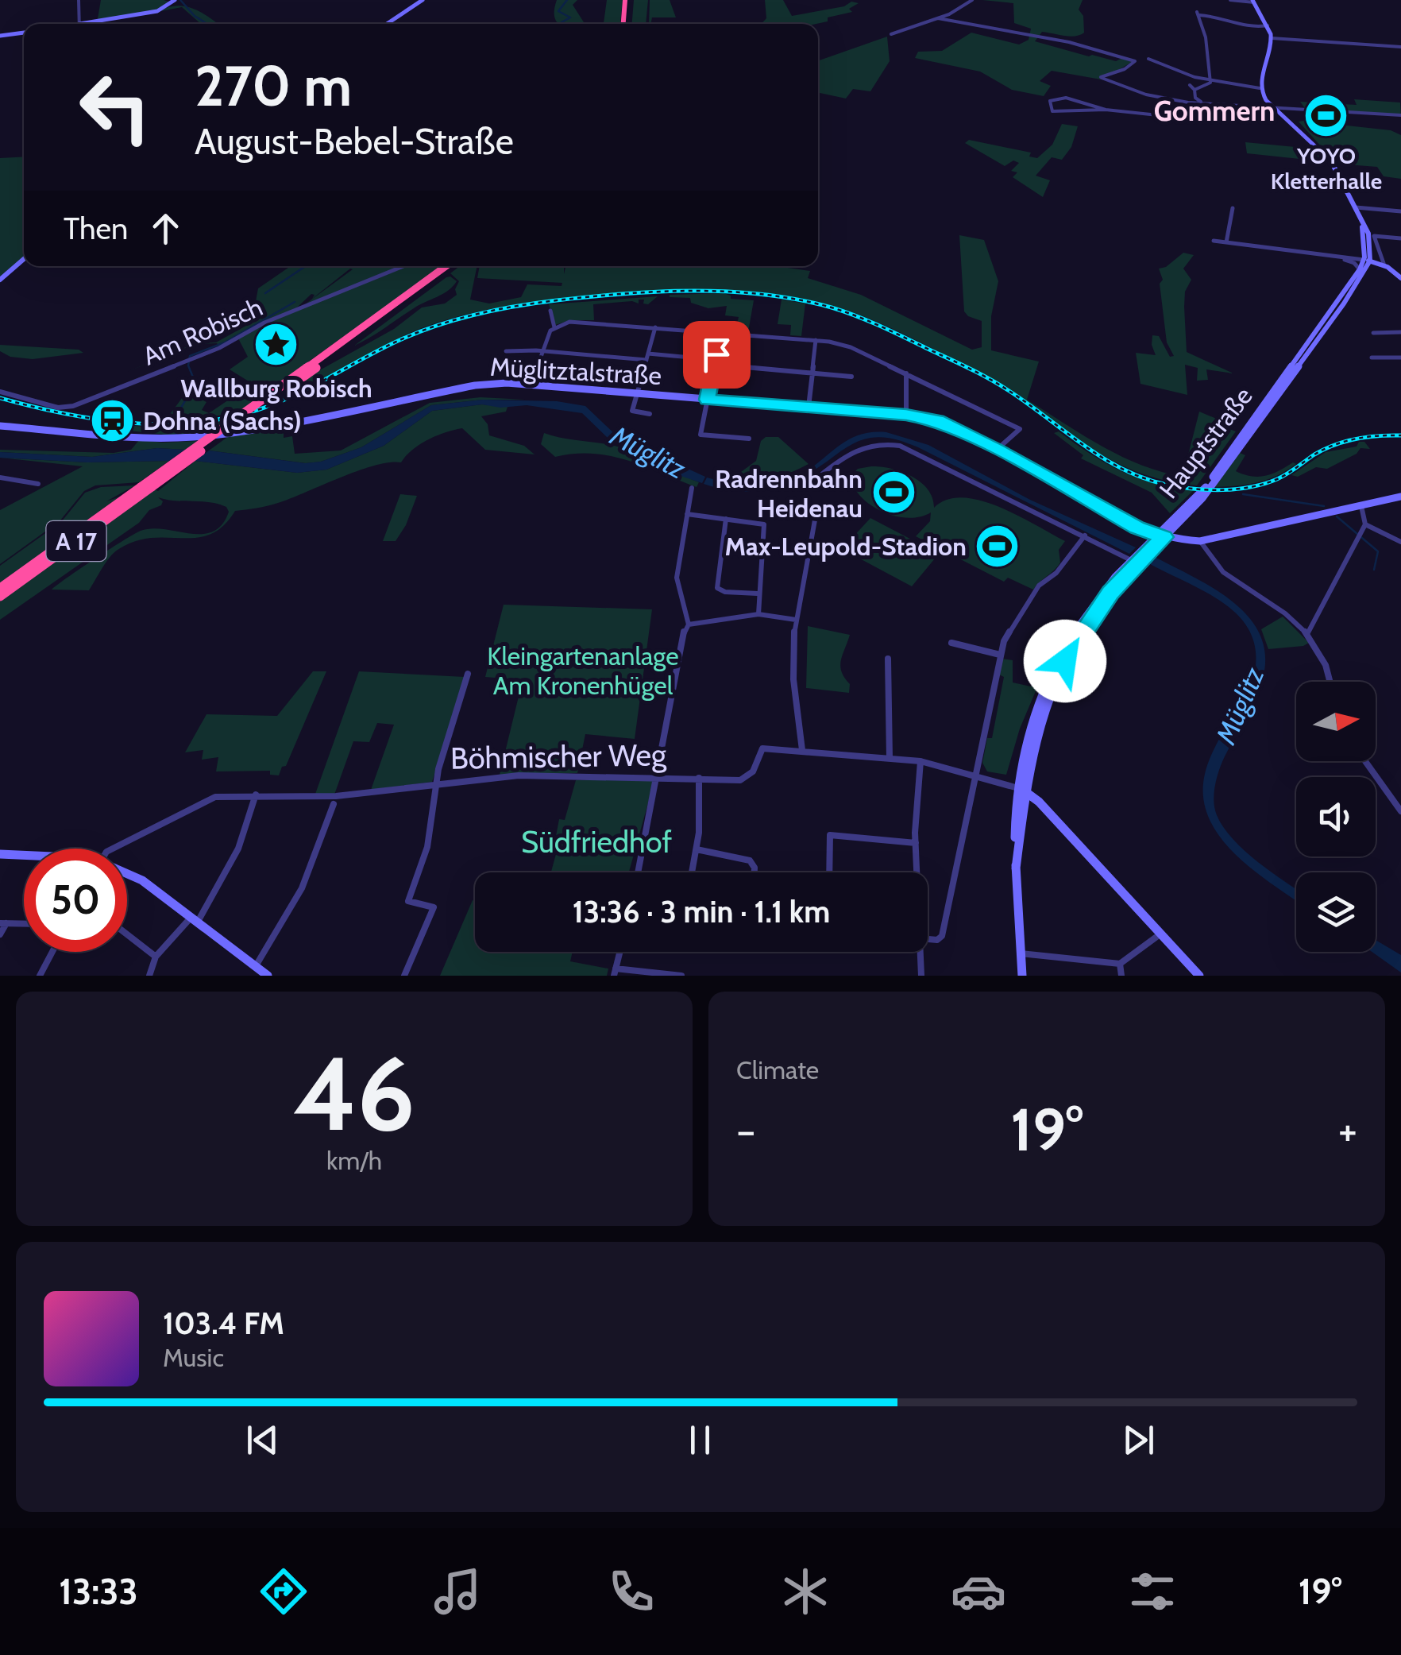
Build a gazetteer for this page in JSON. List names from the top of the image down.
{
  "streets": {
    "highway": ["A 17"],
    "main road": ["Müglitztalstraße", "Hauptstraße"],
    "street": ["Am Robisch", "Böhmischer Weg"]
  },
  "crossings": [
    ["Müglitztalstraße", "Hauptstraße"],
    ["Hauptstraße", "Böhmischer Weg"]
  ],
  "districts": ["Gommern"],
  "water": ["Müglitz"],
  "parks": ["Kleingartenanlage Am Kronenhügel", "Südfriedhof"],
  "places": {
    "sports": ["YOYO Kletterhalle", "Radrennbahn Heidenau", "Max-Leupold-Stadion"],
    "place": ["Wallburg Robisch"],
    "station": ["Dohna (Sachs)"]
  },
  "north": "right",
  "page": {
    "turn": ["270 m", "August-Bebel-Straße"],
    "then": "Then",
    "limit": "50",
    "trip": "13:36 · 3 min · 1.1 km",
    "tile": [
      ["46", "km/h"],
      "Climate"
    ],
    "heat": ["−", "19°", "+"],
    "song": ["103.4 FM", "Music"],
    "tabs": ["13:33", "19°"]
  }
}
